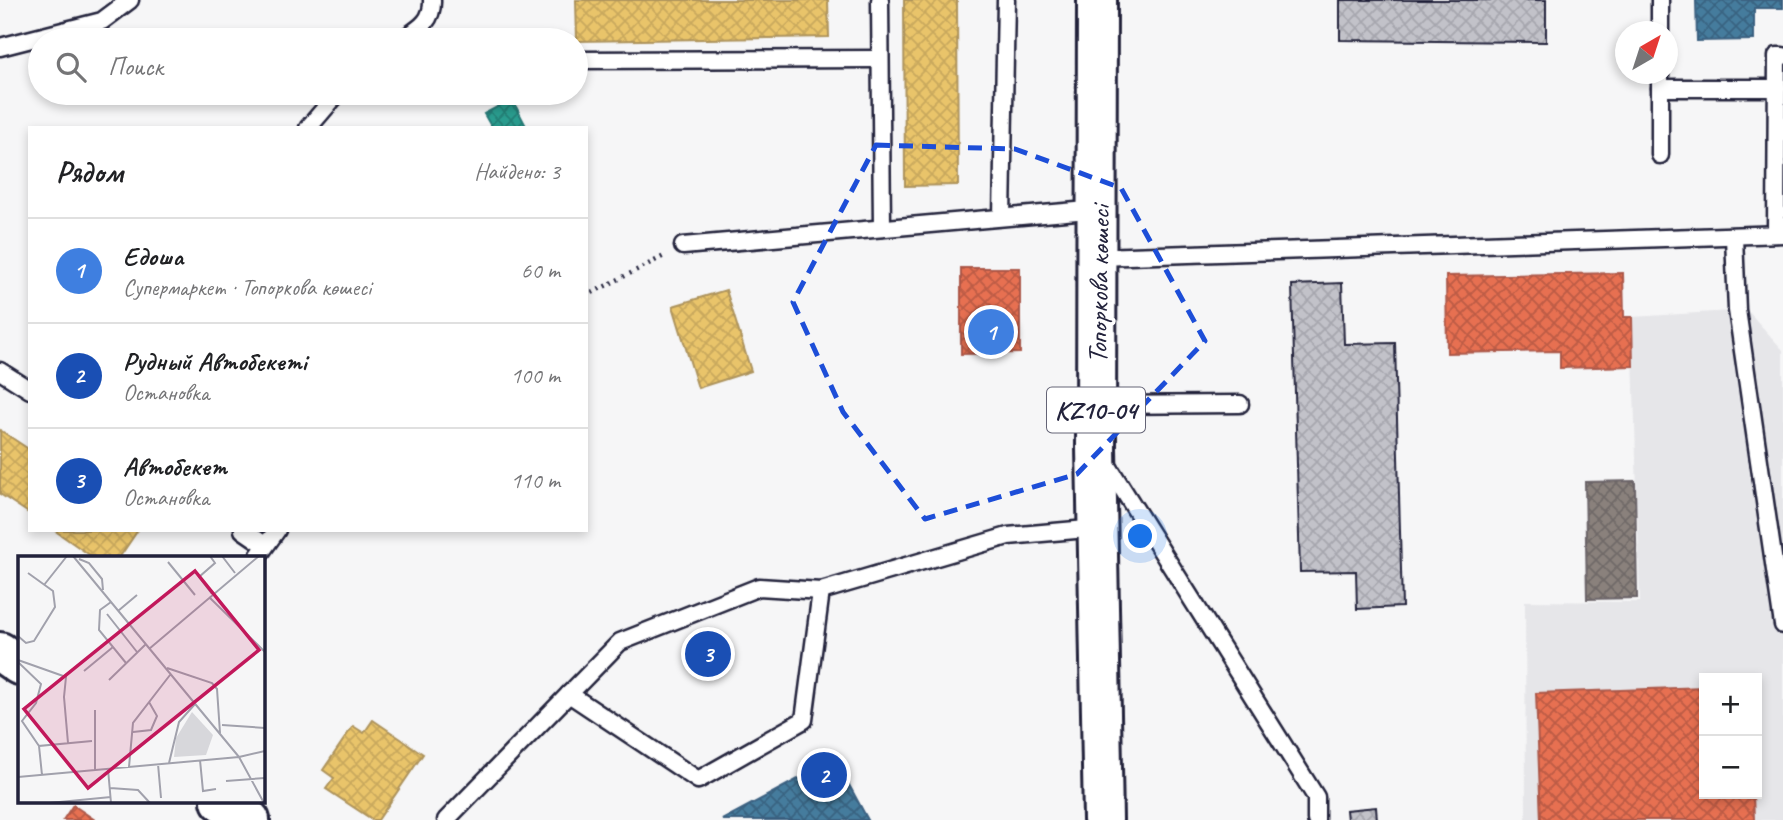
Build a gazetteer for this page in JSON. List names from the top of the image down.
{
  "streets": {
    "main road": ["Топоркова көшесі", "KZ10-04"]
  },
  "north": "top right",
  "page": {
    "search": "Поиск",
    "heading": ["Рядом", "Найдено: 3"],
    "list": [
      {
        "mark": "1",
        "name": "Едоша",
        "note": "Супермаркет · Топоркова көшесі",
        "value": "60 m"
      },
      {
        "mark": "2",
        "name": "Рудный Автобекеті",
        "note": "Остановка",
        "value": "100 m"
      },
      {
        "mark": "3",
        "name": "Автобекет",
        "note": "Остановка",
        "value": "110 m"
      }
    ],
    "pins": ["1", "3", "2"],
    "map_buttons": ["+", "−"]
  }
}
